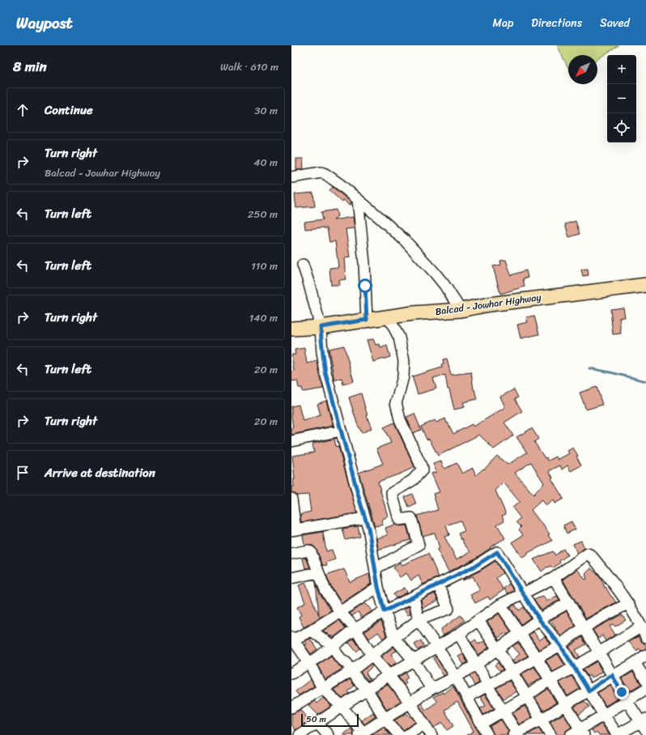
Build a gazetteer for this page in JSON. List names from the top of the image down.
{
  "streets": {
    "main road": ["Balcad - Jowhar Highway"]
  },
  "scale_bar": "50 m",
  "north": "bottom left",
  "page": {
    "header": "Waypost",
    "nav": ["Map", "Directions", "Saved"],
    "heading": ["8 min", "Walk · 610 m"],
    "map_buttons": ["+", "−"],
    "list": [
      ["Continue", "30 m"],
      ["Turn right", "Balcad - Jowhar Highway", "40 m"],
      ["Turn left", "250 m"],
      ["Turn left", "110 m"],
      ["Turn right", "140 m"],
      ["Turn left", "20 m"],
      ["Turn right", "20 m"],
      "Arrive at destination"
    ],
    "scale": "50 m"
  }
}
